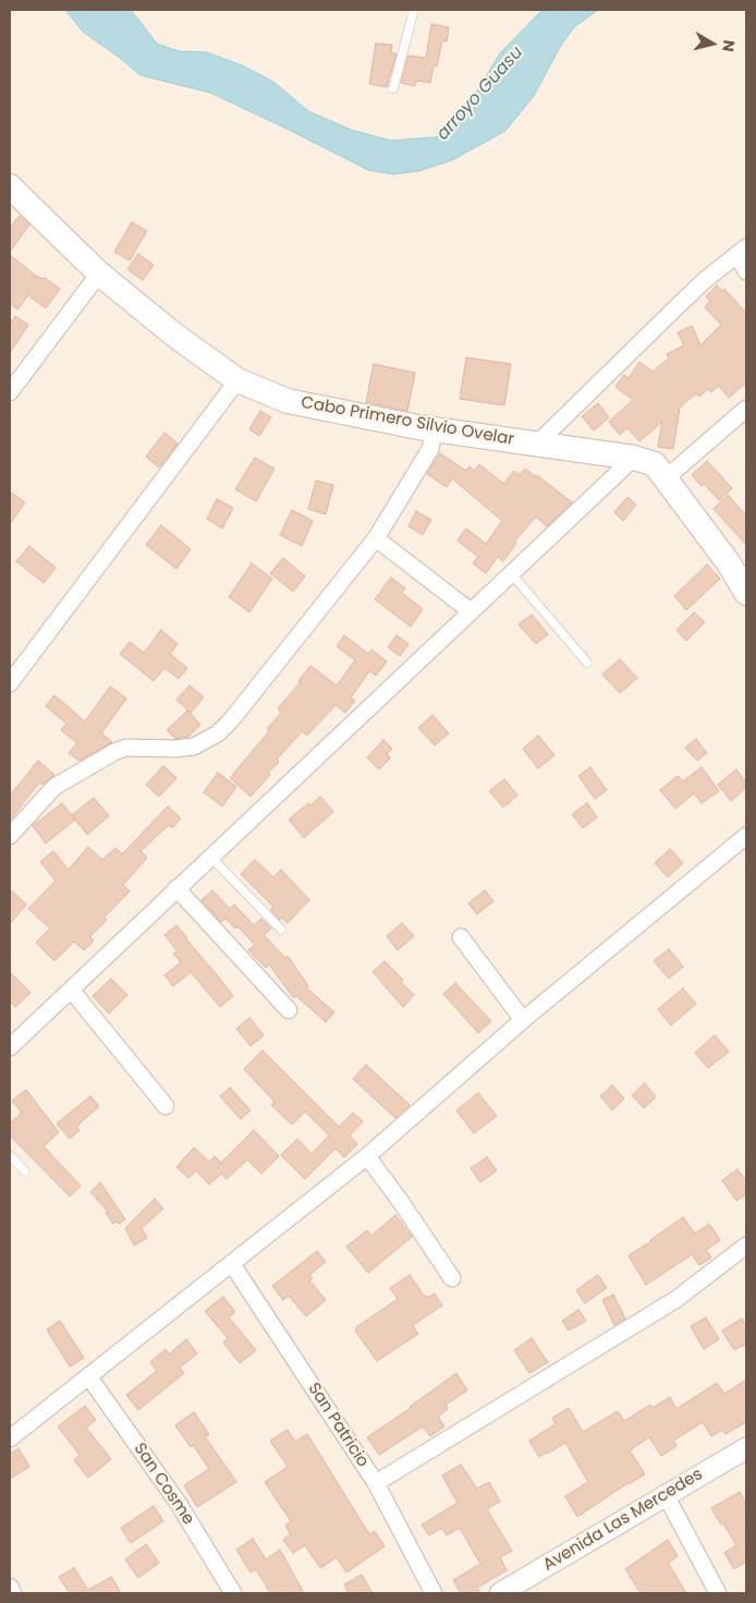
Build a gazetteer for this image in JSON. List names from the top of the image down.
{
  "streets": {
    "main road": ["Cabo Primero Silvio Ovelar"],
    "street": ["San Patricio", "San Cosme", "Avenida Las Mercedes"]
  },
  "water": ["arroyo Guasu"],
  "north": "right"
}
